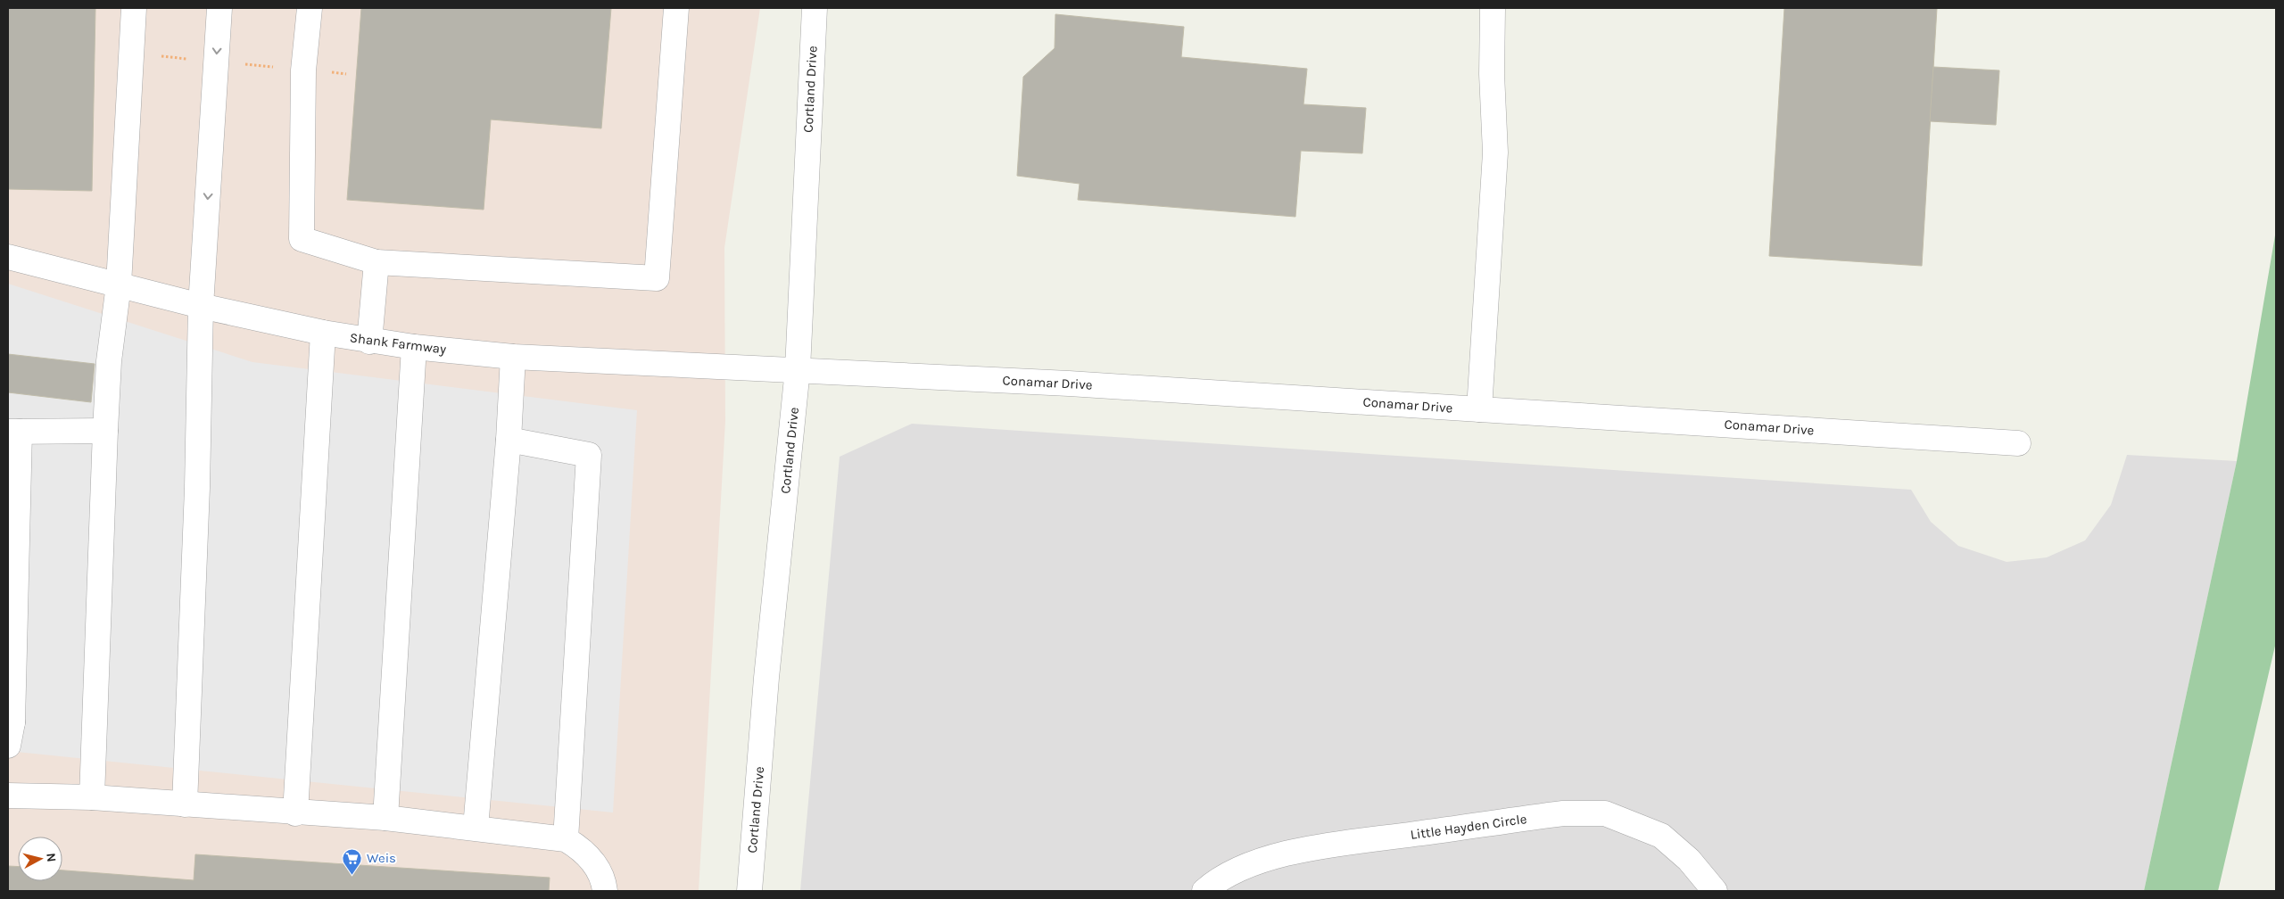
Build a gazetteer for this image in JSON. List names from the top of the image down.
{
  "streets": {
    "street": [
      "Cortland Drive",
      "Shank Farmway",
      "Conamar Drive",
      "Little Hayden Circle"
    ]
  },
  "crossings": [
    ["Cortland Drive", "Shank Farmway"],
    ["Cortland Drive", "Conamar Drive"],
    ["Shank Farmway", "Conamar Drive"]
  ],
  "places": {
    "supermarket": ["Weis"]
  },
  "north": "right"
}
